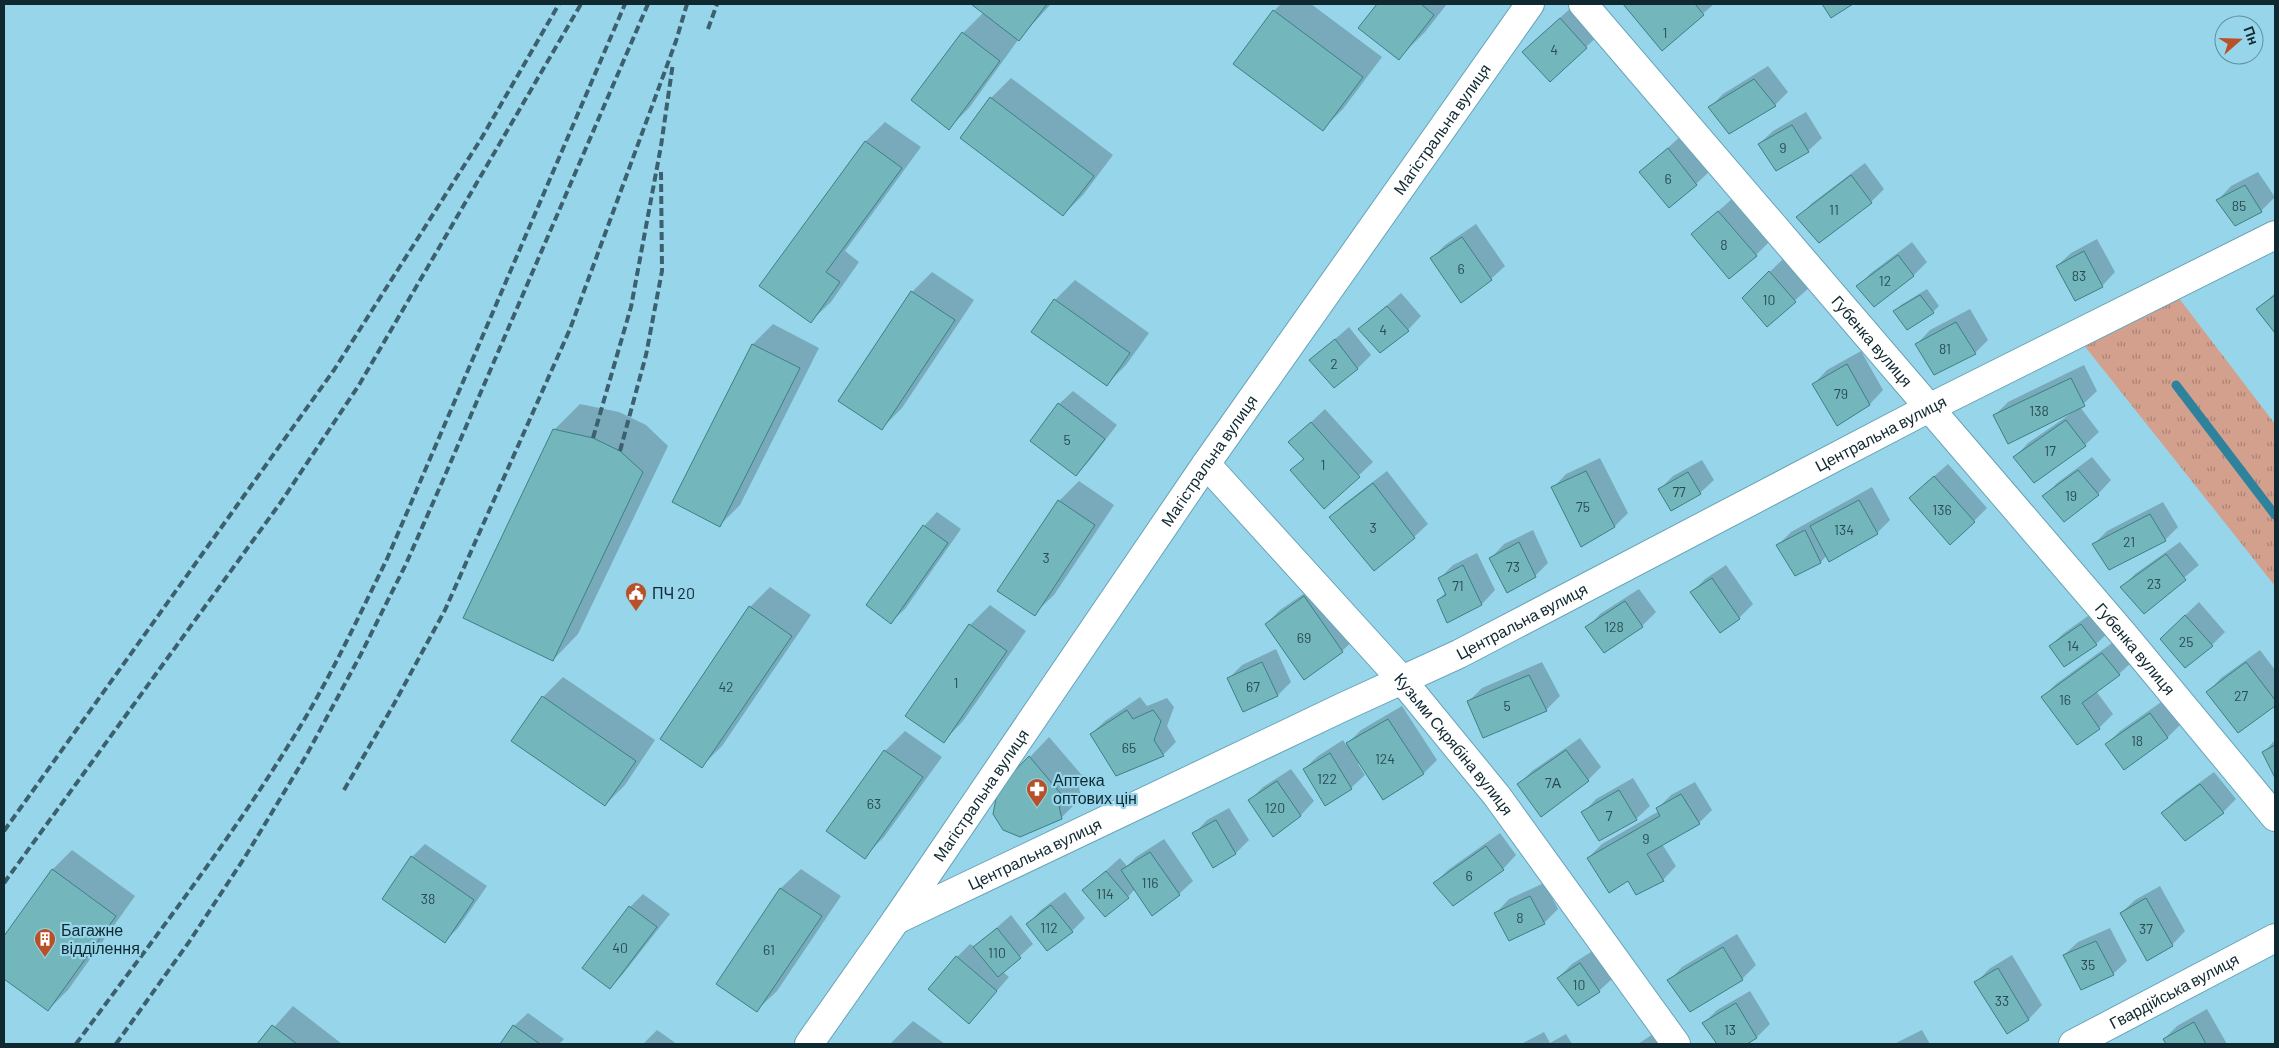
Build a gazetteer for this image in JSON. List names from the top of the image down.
{
  "streets": {
    "street": [
      "Магістральна вулиця",
      "Губенка вулиця",
      "Центральна вулиця",
      "Кузьми Скрябіна вулиця",
      "Гвардійська вулиця"
    ]
  },
  "crossings": [
    ["Магістральна вулиця", "Центральна вулиця"],
    ["Магістральна вулиця", "Кузьми Скрябіна вулиця"],
    ["Губенка вулиця", "Центральна вулиця"],
    ["Центральна вулиця", "Кузьми Скрябіна вулиця"]
  ],
  "places": {
    "public building": ["ПЧ 20"],
    "pharmacy": ["Аптека оптових цін"],
    "building": ["Багажне відділення"]
  },
  "house_numbers": [
    "1",
    "4",
    "9",
    "6",
    "85",
    "11",
    "8",
    "6",
    "83",
    "12",
    "10",
    "4",
    "81",
    "2",
    "79",
    "138",
    "5",
    "17",
    "1",
    "77",
    "19",
    "75",
    "136",
    "3",
    "134",
    "21",
    "3",
    "73",
    "23",
    "71",
    "128",
    "69",
    "25",
    "14",
    "1",
    "42",
    "67",
    "27",
    "16",
    "5",
    "18",
    "65",
    "124",
    "122",
    "7А",
    "63",
    "120",
    "7",
    "9",
    "6",
    "116",
    "114",
    "38",
    "8",
    "112",
    "37",
    "40",
    "61",
    "110",
    "35",
    "10",
    "33",
    "13"
  ],
  "north": "right"
}
